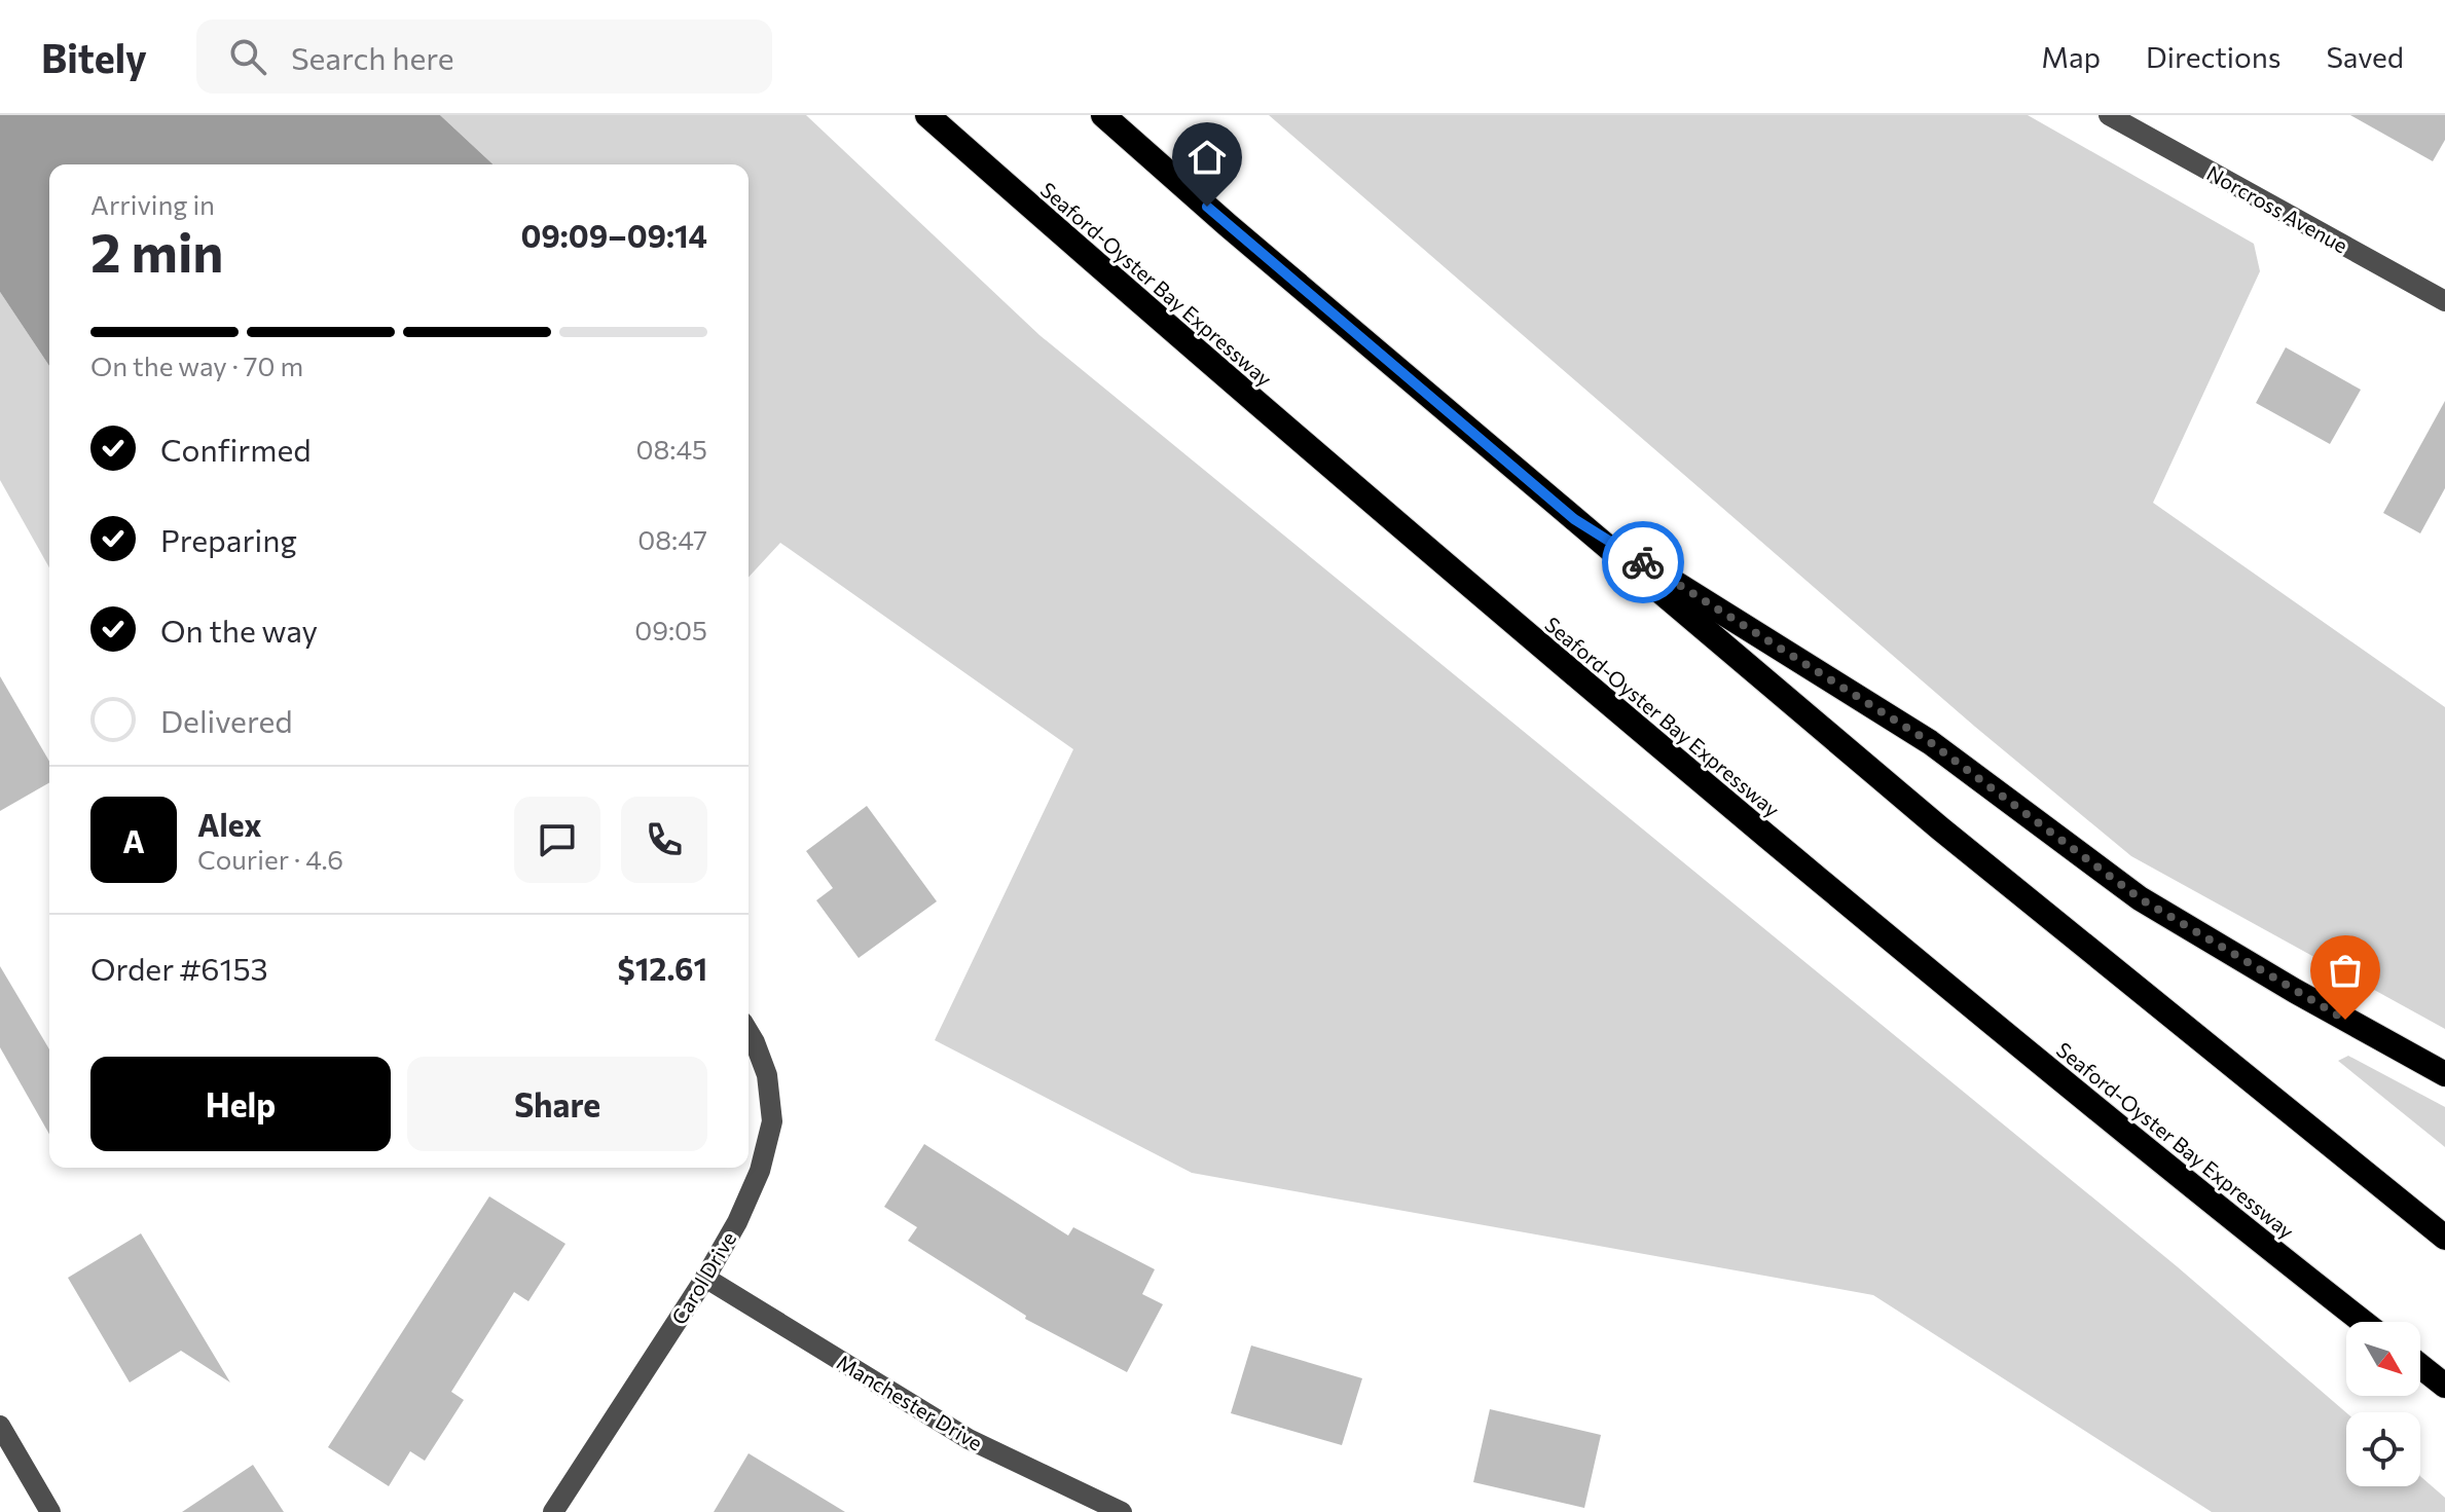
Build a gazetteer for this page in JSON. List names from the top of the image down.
{
  "streets": {
    "highway": ["Seaford-Oyster Bay Expressway"],
    "street": ["Norcross Avenue", "Carol Drive", "Manchester Drive"]
  },
  "crossings": [
    ["Carol Drive", "Manchester Drive"]
  ],
  "north": "bottom right",
  "page": {
    "header": "Bitely",
    "search": "Search here",
    "nav": ["Map", "Directions", "Saved"],
    "heading": ["2 min", "Arriving in", "09:09–09:14"],
    "panel": [
      "Alex",
      "Courier · 4.6",
      "Order #6153",
      "$12.61"
    ],
    "bar": "On the way · 70 m",
    "list": [
      ["Confirmed", "08:45"],
      ["Preparing", "08:47"],
      ["On the way", "09:05"],
      "Delivered"
    ],
    "round": "A",
    "buttons": ["Help", "Share"]
  }
}
